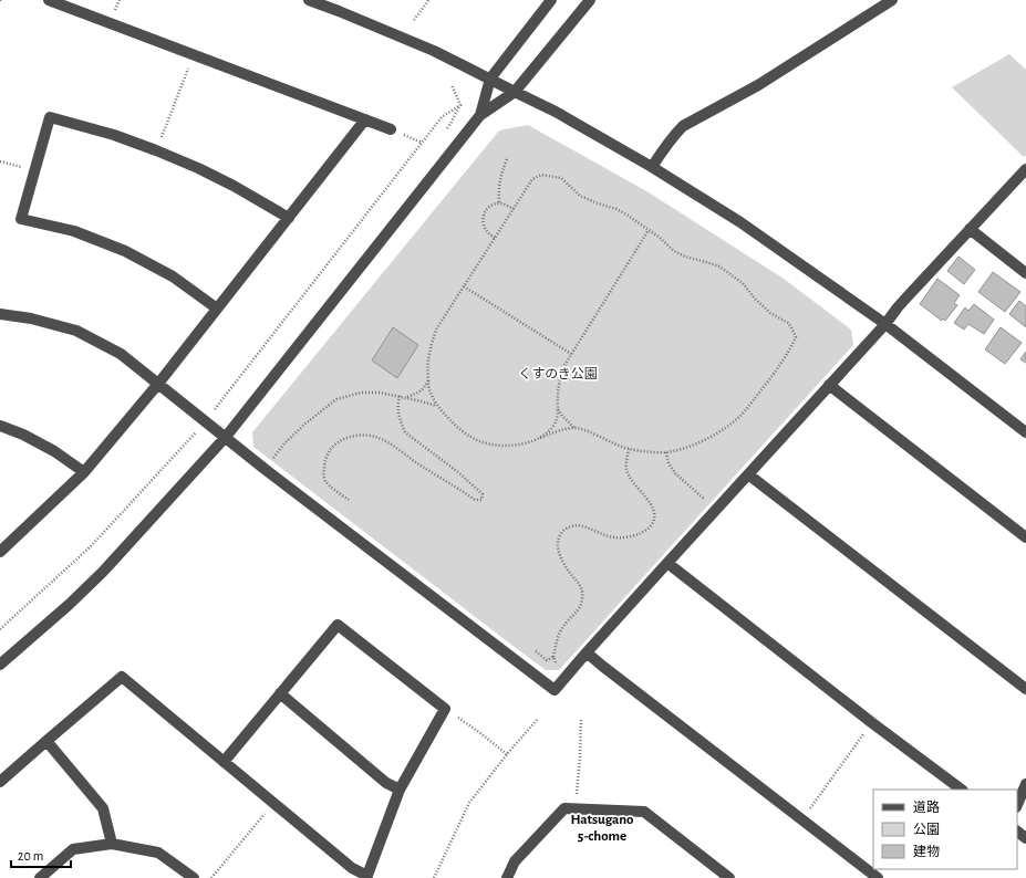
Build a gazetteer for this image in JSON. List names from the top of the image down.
{
  "districts": ["Hatsugano 5-chome"],
  "parks": ["くすのき公園"],
  "legend": ["道路", "公園", "建物"],
  "scale_bar": "20 m"
}
